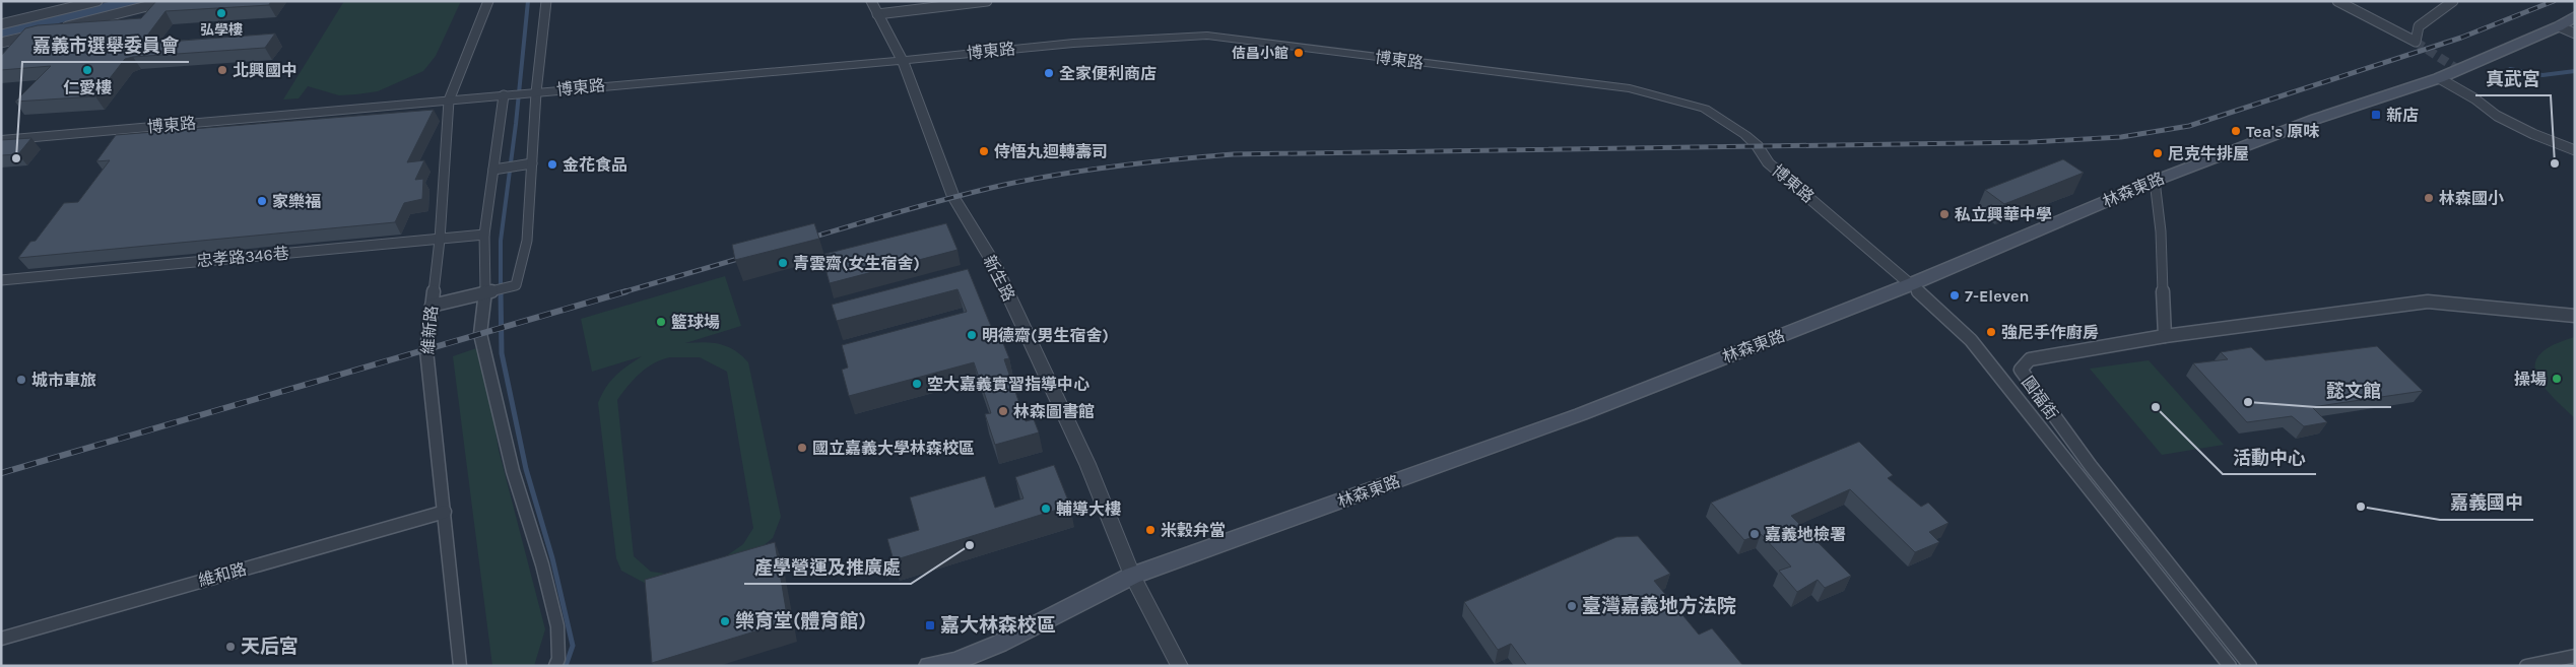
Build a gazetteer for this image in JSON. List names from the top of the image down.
{
  "streets": {
    "main road": ["林森東路"],
    "street": [
      "博東路",
      "忠孝路346巷",
      "新生路",
      "維新路",
      "圓福街",
      "維和路"
    ]
  },
  "crossings": [
    ["博東路", "林森東路"],
    ["博東路", "新生路"],
    ["博東路", "維新路"],
    ["博東路", "圓福街"],
    ["林森東路", "新生路"],
    ["林森東路", "圓福街"],
    ["忠孝路346巷", "維新路"],
    ["維新路", "維和路"]
  ],
  "places": {
    "other": [
      "弘學樓",
      "佶昌小館",
      "仁愛樓",
      "北興國中",
      "全家便利商店",
      "Tea's 原味",
      "侍悟丸迴轉壽司",
      "尼克牛排屋",
      "嘉義市選舉委員會",
      "真武宮",
      "金花食品",
      "林森國小",
      "家樂福",
      "私立興華中學",
      "青雲齋(女生宿舍)",
      "7-Eleven",
      "籃球場",
      "強尼手作廚房",
      "明德齋(男生宿舍)",
      "操場",
      "城市車旅",
      "空大嘉義實習指導中心",
      "懿文館",
      "活動中心",
      "林森圖書館",
      "國立嘉義大學林森校區",
      "嘉義國中",
      "輔導大樓",
      "米穀弁當",
      "嘉義地檢署",
      "產學營運及推廣處",
      "臺灣嘉義地方法院",
      "樂育堂(體育館)",
      "天后宮"
    ],
    "transit": ["新店", "嘉大林森校區"]
  }
}
